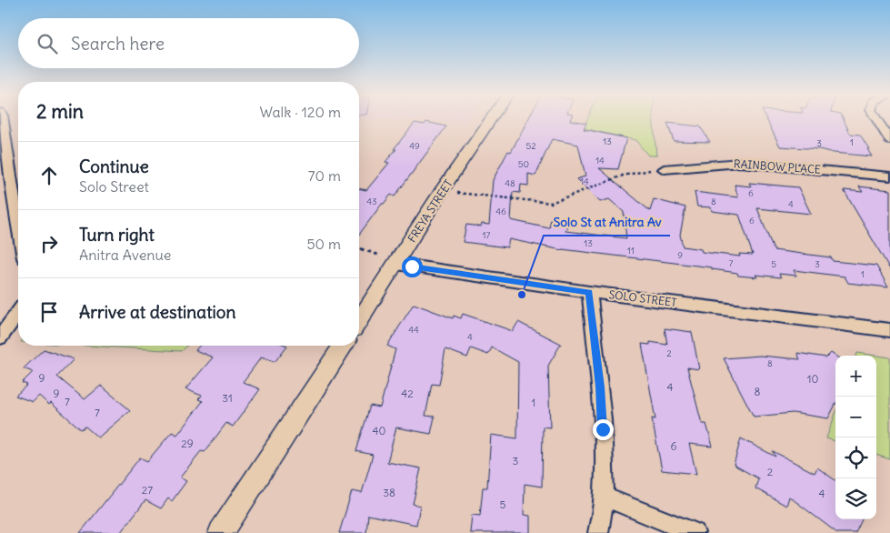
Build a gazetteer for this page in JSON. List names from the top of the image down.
{
  "streets": {
    "street": ["RAINBOW PLACE", "FREYA STREET", "SOLO STREET"]
  },
  "crossings": [
    ["FREYA STREET", "SOLO STREET"]
  ],
  "places": ["Solo St at Anitra Av"],
  "house_numbers": [
    "13",
    "1",
    "3",
    "49",
    "52",
    "14",
    "50",
    "14",
    "48",
    "6",
    "43",
    "8",
    "4",
    "46",
    "6",
    "17",
    "13",
    "11",
    "9",
    "7",
    "5",
    "3",
    "1",
    "44",
    "4",
    "2",
    "8",
    "9",
    "10",
    "4",
    "8",
    "9",
    "42",
    "31",
    "7",
    "1",
    "7",
    "40",
    "29",
    "6",
    "3",
    "2",
    "27",
    "38",
    "4",
    "5"
  ],
  "page": {
    "search": "Search here",
    "heading": ["2 min", "Walk · 120 m"],
    "list": [
      ["Continue", "Solo Street", "70 m"],
      ["Turn right", "Anitra Avenue", "50 m"],
      "Arrive at destination"
    ],
    "map_buttons": ["+", "−"]
  }
}
